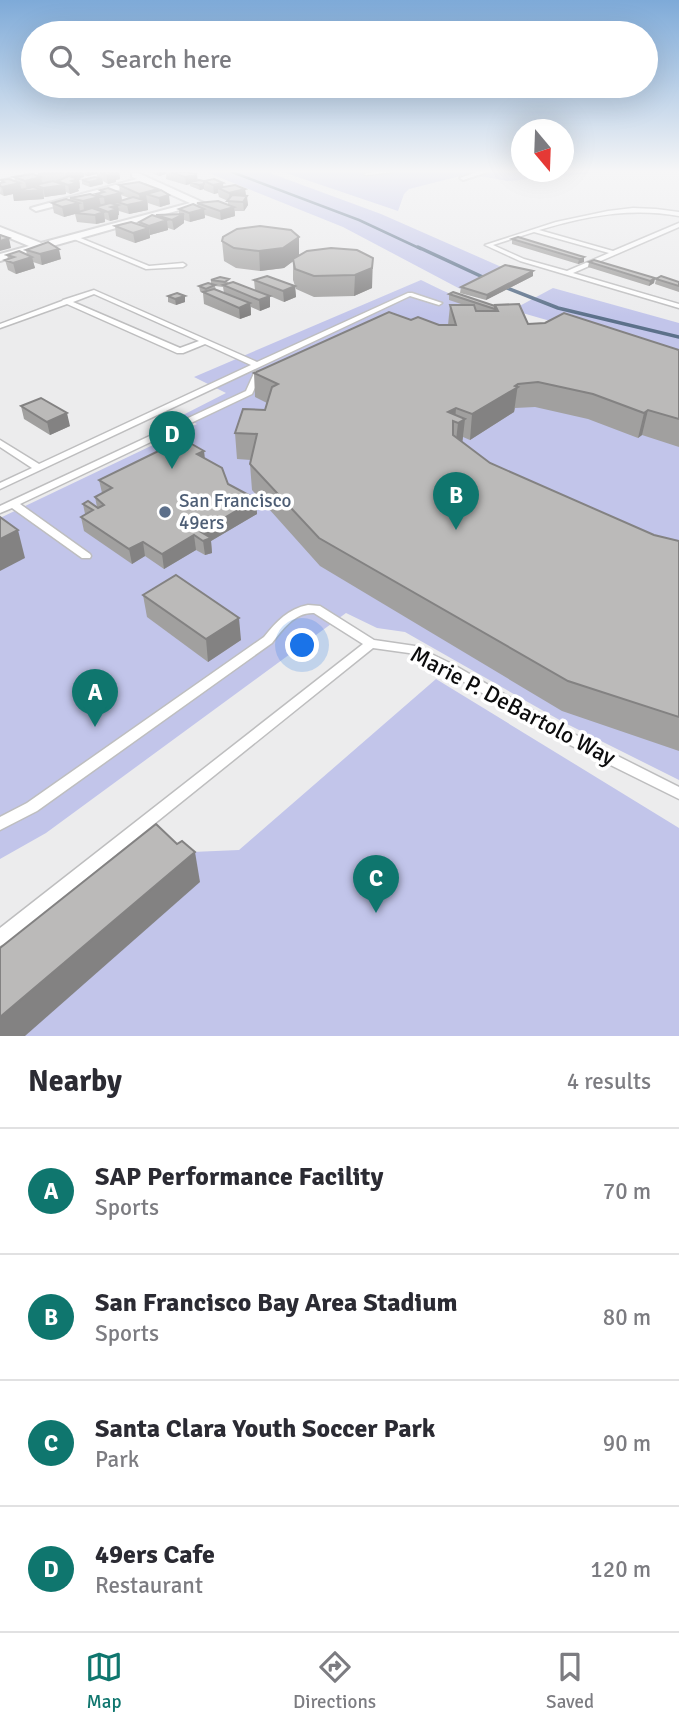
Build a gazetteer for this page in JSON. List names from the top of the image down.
{
  "streets": {
    "lane": ["Marie P. DeBartolo Way"]
  },
  "places": ["San Francisco 49ers"],
  "north": "bottom",
  "page": {
    "search": "Search here",
    "pins": [
      "D",
      "B",
      "A",
      "C"
    ],
    "heading": ["Nearby", "4 results"],
    "list": [
      {
        "mark": "A",
        "name": "SAP Performance Facility",
        "note": "Sports",
        "value": "70 m"
      },
      {
        "mark": "B",
        "name": "San Francisco Bay Area Stadium",
        "note": "Sports",
        "value": "80 m"
      },
      {
        "mark": "C",
        "name": "Santa Clara Youth Soccer Park",
        "note": "Park",
        "value": "90 m"
      },
      {
        "mark": "D",
        "name": "49ers Cafe",
        "note": "Restaurant",
        "value": "120 m"
      }
    ],
    "nav": ["Map", "Directions", "Saved"]
  }
}
